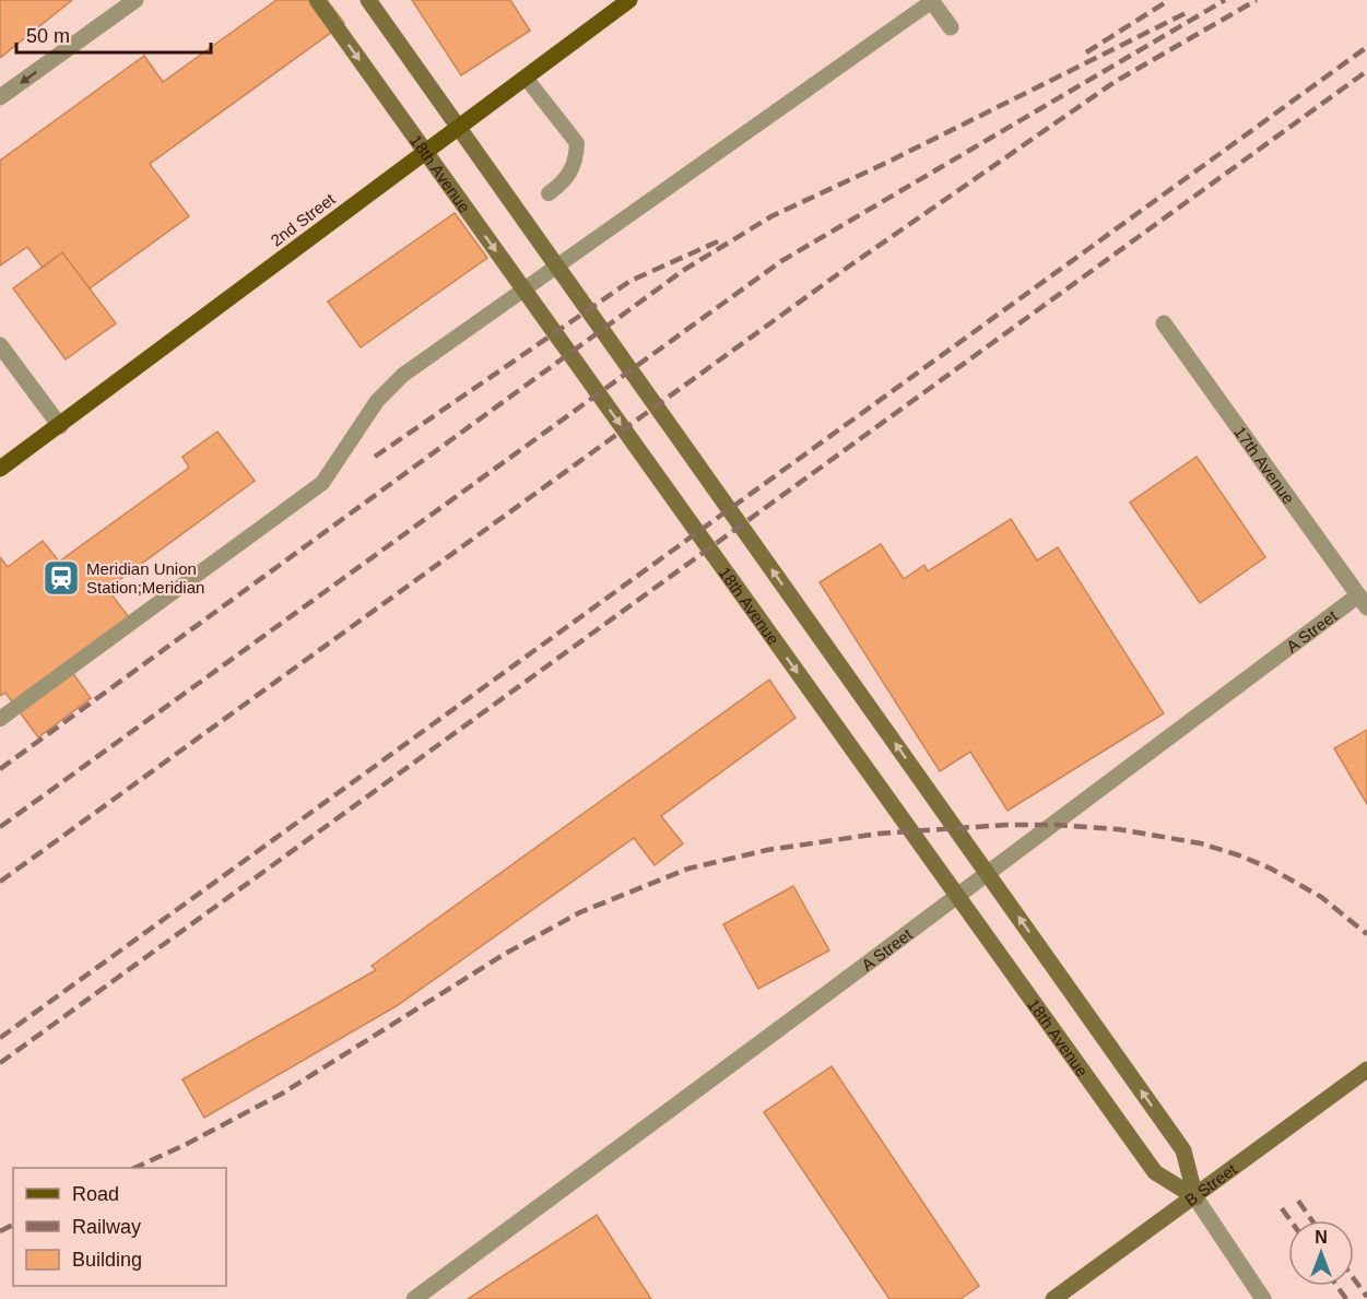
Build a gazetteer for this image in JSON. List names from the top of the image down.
{
  "streets": {
    "main road": ["2nd Street"],
    "street": [
      "18th Avenue",
      "17th Avenue",
      "A Street",
      "B Street"
    ]
  },
  "crossings": [
    ["18th Avenue", "B Street"],
    ["17th Avenue", "A Street"]
  ],
  "places": {
    "station": ["Meridian Union Station;Meridian"]
  },
  "legend": ["Road", "Railway", "Building"],
  "scale_bar": "50 m",
  "north": "top"
}
